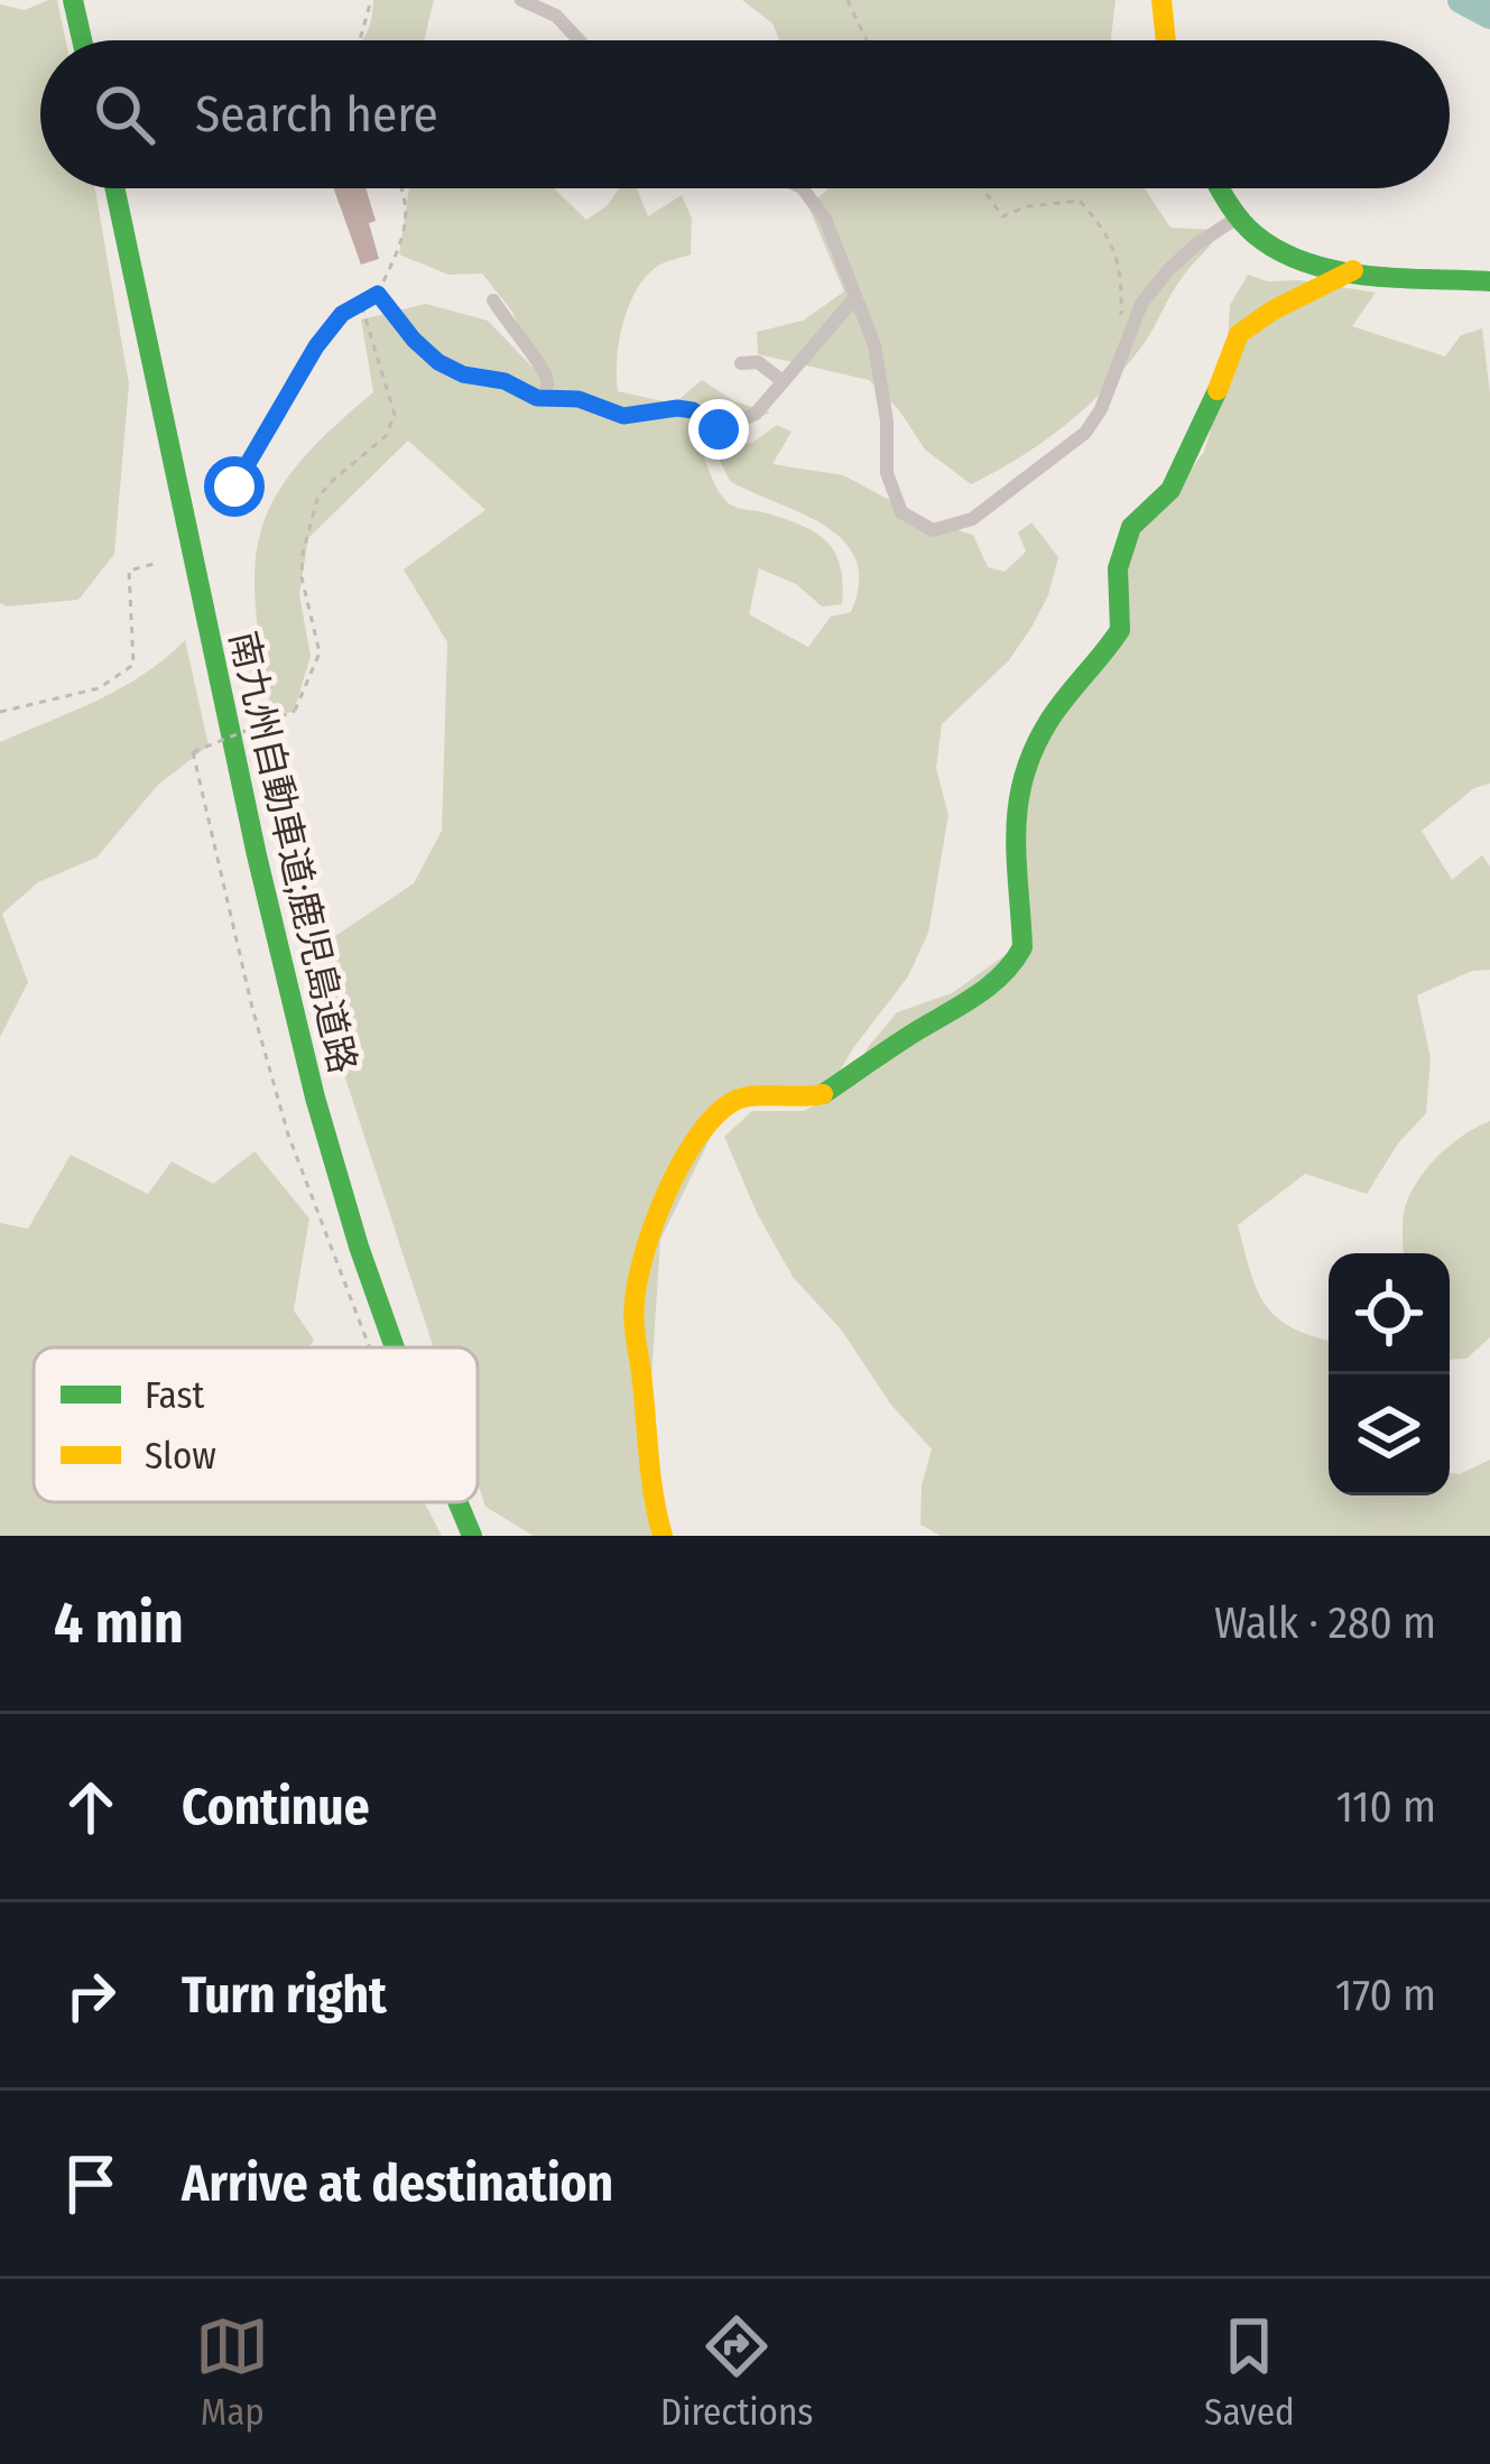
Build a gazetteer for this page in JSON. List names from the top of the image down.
{
  "streets": {
    "main road": ["南九州自動車道;鹿児島道路"]
  },
  "legend": ["Fast", "Slow"],
  "page": {
    "search": "Search here",
    "heading": ["4 min", "Walk · 280 m"],
    "list": [
      ["Continue", "110 m"],
      ["Turn right", "170 m"],
      "Arrive at destination"
    ],
    "nav": ["Map", "Directions", "Saved"]
  }
}
